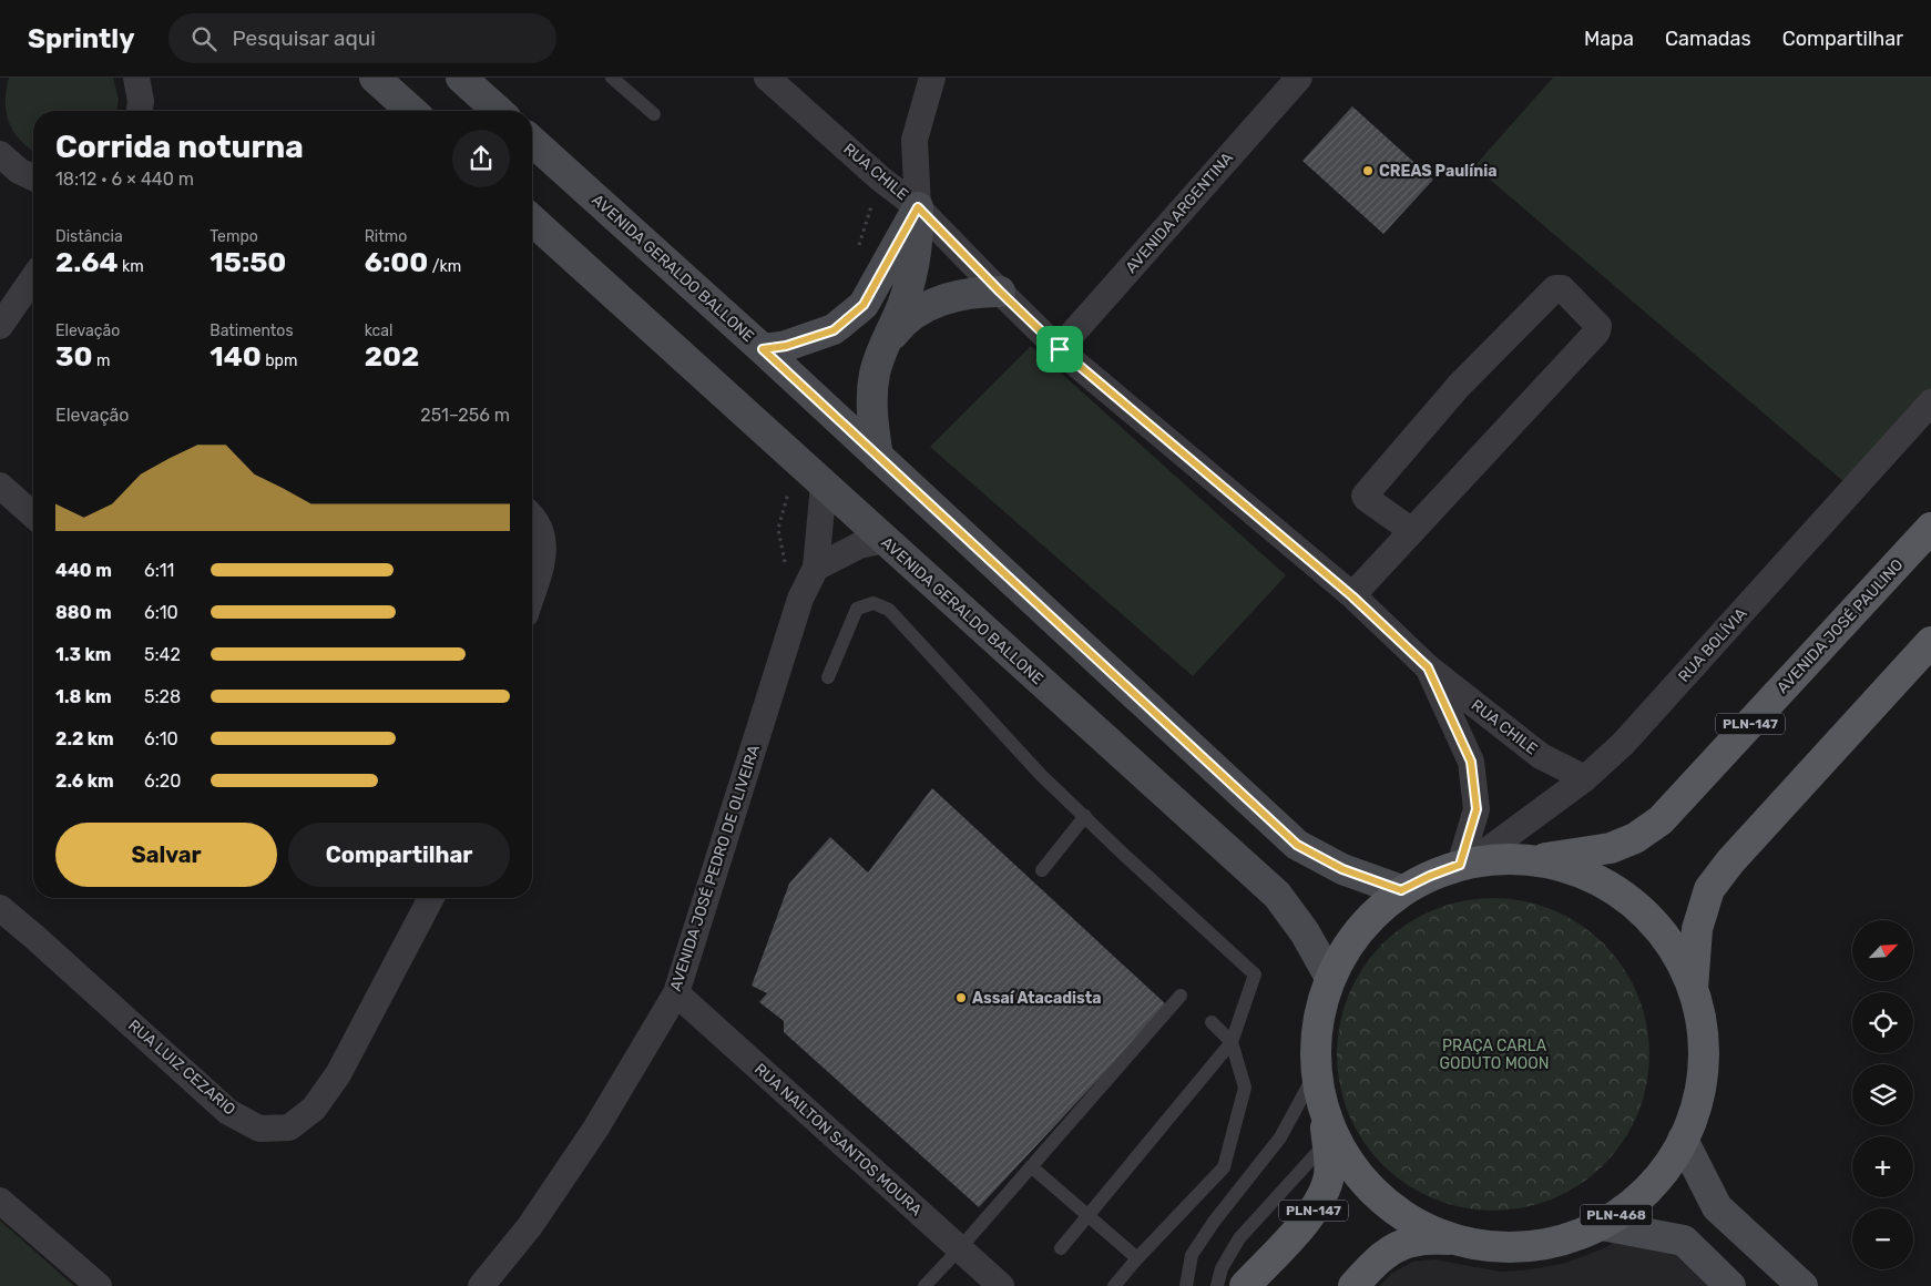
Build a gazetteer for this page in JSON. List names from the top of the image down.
{
  "streets": {
    "main road": ["AVENIDA JOSÉ PAULINO", "PLN-147", "PLN-468"],
    "street": [
      "RUA CHILE",
      "AVENIDA ARGENTINA",
      "AVENIDA GERALDO BALLONE",
      "RUA BOLÍVIA",
      "AVENIDA JOSÉ PEDRO DE OLIVEIRA",
      "RUA LUIZ CEZARIO",
      "RUA NAILTON SANTOS MOURA"
    ]
  },
  "crossings": [
    ["RUA CHILE", "AVENIDA ARGENTINA"],
    ["RUA CHILE", "RUA BOLÍVIA"],
    ["RUA CHILE", "PLN-468"],
    ["AVENIDA GERALDO BALLONE", "AVENIDA JOSÉ PEDRO DE OLIVEIRA"],
    ["AVENIDA GERALDO BALLONE", "PLN-468"],
    ["AVENIDA JOSÉ PAULINO", "PLN-468"],
    ["RUA BOLÍVIA", "PLN-468"],
    ["PLN-147", "PLN-468"],
    ["AVENIDA JOSÉ PEDRO DE OLIVEIRA", "RUA NAILTON SANTOS MOURA"]
  ],
  "parks": ["PRAÇA CARLA GODUTO MOON"],
  "places": ["CREAS Paulínia", "Assaí Atacadista"],
  "north": "top right",
  "page": {
    "header": "Sprintly",
    "search": "Pesquisar aqui",
    "nav": ["Mapa", "Camadas", "Compartilhar"],
    "heading": ["Corrida noturna", "18:12 · 6 × 440 m"],
    "stats": [
      ["Distância", "2.64 km"],
      ["Tempo", "15:50"],
      ["Ritmo", "6:00 /km"],
      ["Elevação", "30 m"],
      ["Batimentos", "140 bpm"],
      ["kcal", "202"]
    ],
    "chart": ["Elevação", "251–256 m"],
    "list": [
      {
        "name": "440 m",
        "note": "6:11"
      },
      {
        "name": "880 m",
        "note": "6:10"
      },
      {
        "name": "1.3 km",
        "note": "5:42"
      },
      {
        "name": "1.8 km",
        "note": "5:28"
      },
      {
        "name": "2.2 km",
        "note": "6:10"
      },
      {
        "name": "2.6 km",
        "note": "6:20"
      }
    ],
    "buttons": ["Salvar", "Compartilhar"],
    "map_buttons": ["+", "−"]
  }
}
